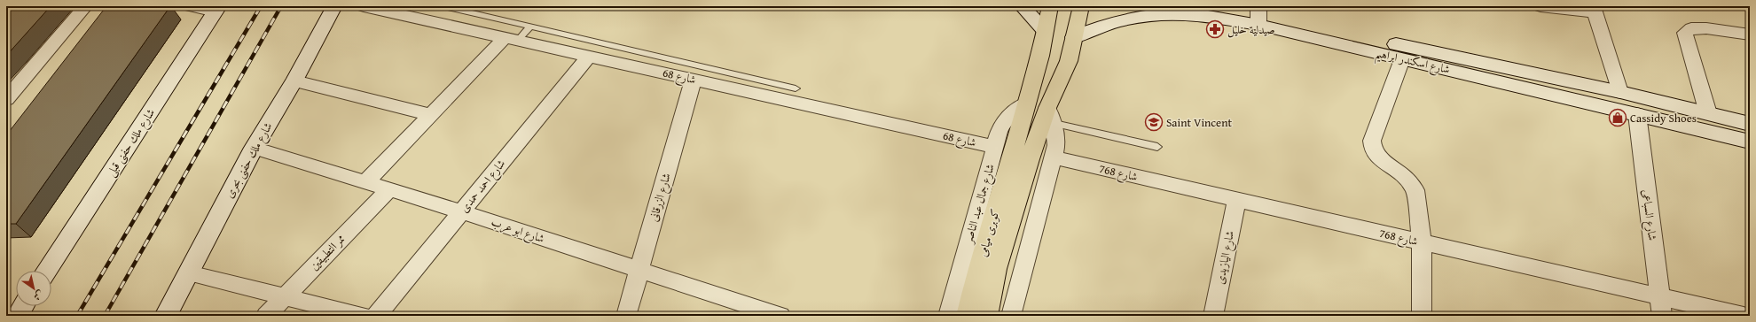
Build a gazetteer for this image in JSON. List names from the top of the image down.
{
  "streets": {
    "main road": ["شارع جمال عبد الناصر", "كوبرى ميامى"],
    "street": [
      "شارع اسكندر ابراهيم",
      "شارع 68",
      "شارع ملك حفنى قبلى",
      "شارع ملك حفنى بحرى",
      "شارع 768",
      "شارع احمد حمدى",
      "شارع الزرقانى",
      "شارع السباعى",
      "شارع ابو عرب",
      "ممر التطبيقين",
      "شارع اليازيدى"
    ]
  },
  "crossings": [
    ["شارع اسكندر ابراهيم", "شارع جمال عبد الناصر"],
    ["شارع اسكندر ابراهيم", "شارع السباعى"],
    ["شارع 68", "شارع احمد حمدى"],
    ["شارع 68", "شارع الزرقانى"],
    ["شارع 68", "شارع جمال عبد الناصر"],
    ["شارع 68", "كوبرى ميامى"],
    ["شارع ملك حفنى بحرى", "شارع ابو عرب"],
    ["شارع 768", "شارع جمال عبد الناصر"],
    ["شارع 768", "شارع السباعى"],
    ["شارع 768", "شارع اليازيدى"],
    ["شارع احمد حمدى", "شارع ابو عرب"],
    ["شارع الزرقانى", "شارع ابو عرب"],
    ["شارع جمال عبد الناصر", "كوبرى ميامى"],
    ["شارع ابو عرب", "ممر التطبيقين"]
  ],
  "places": {
    "pharmacy": ["صيدلية خليل"],
    "shop": ["Cassidy Shoes"],
    "school or university": ["Saint Vincent"]
  },
  "north": "bottom right"
}
